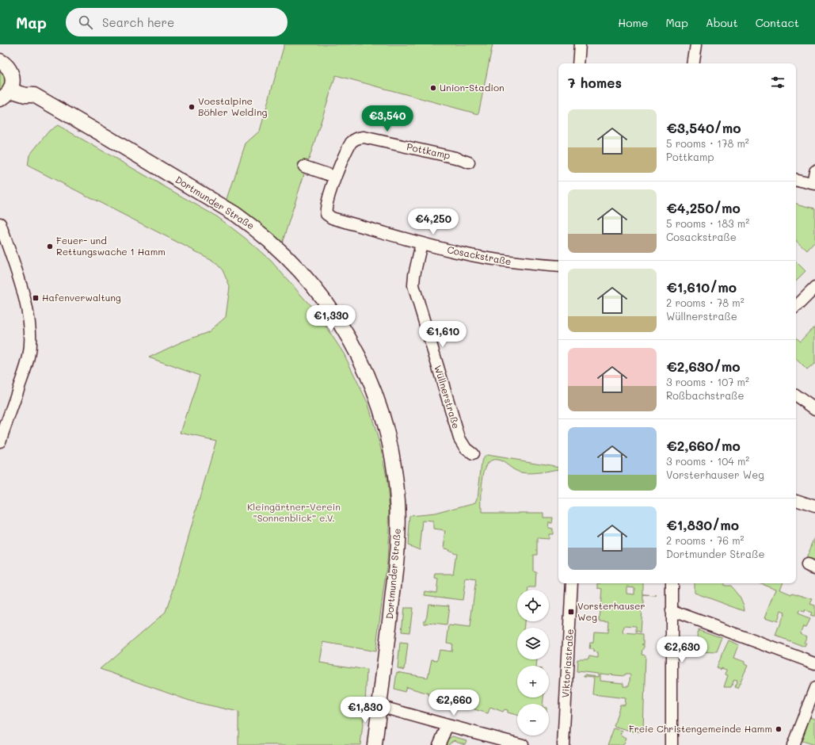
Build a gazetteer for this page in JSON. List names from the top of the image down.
{
  "streets": {
    "main road": ["Dortmunder Straße"],
    "street": [
      "Pottkamp",
      "Cosackstraße",
      "Wüllnerstraße",
      "Viktoriastraße"
    ]
  },
  "crossings": [
    ["Pottkamp", "Cosackstraße"],
    ["Cosackstraße", "Wüllnerstraße"]
  ],
  "parks": ["Kleingärtner-Verein “Sonnenblick” e.V."],
  "places": {
    "other": [
      "Union-Stadion",
      "Voestalpine Böhler Welding",
      "Feuer- und Rettungswache 1 Hamm",
      "Freie Christengemeinde Hamm"
    ],
    "transit": ["Hafenverwaltung", "Vorsterhauser Weg"]
  },
  "page": {
    "header": "Map",
    "search": "Search here",
    "nav": [
      "Home",
      "Map",
      "About",
      "Contact"
    ],
    "heading": "7 homes",
    "list": [
      {
        "name": "€3,540/mo",
        "note": "5 rooms · 178 m² · Pottkamp"
      },
      {
        "name": "€4,250/mo",
        "note": "5 rooms · 183 m² · Cosackstraße"
      },
      {
        "name": "€1,610/mo",
        "note": "2 rooms · 78 m² · Wüllnerstraße"
      },
      {
        "name": "€2,630/mo",
        "note": "3 rooms · 107 m² · Roßbachstraße"
      },
      {
        "name": "€2,660/mo",
        "note": "3 rooms · 104 m² · Vorsterhauser Weg"
      },
      {
        "name": "€1,830/mo",
        "note": "2 rooms · 76 m² · Dortmunder Straße"
      }
    ],
    "price": [
      "€3,540",
      "€4,250",
      "€1,330",
      "€1,610",
      "€2,630",
      "€2,660",
      "€1,830"
    ],
    "map_buttons": ["+", "−"]
  }
}
